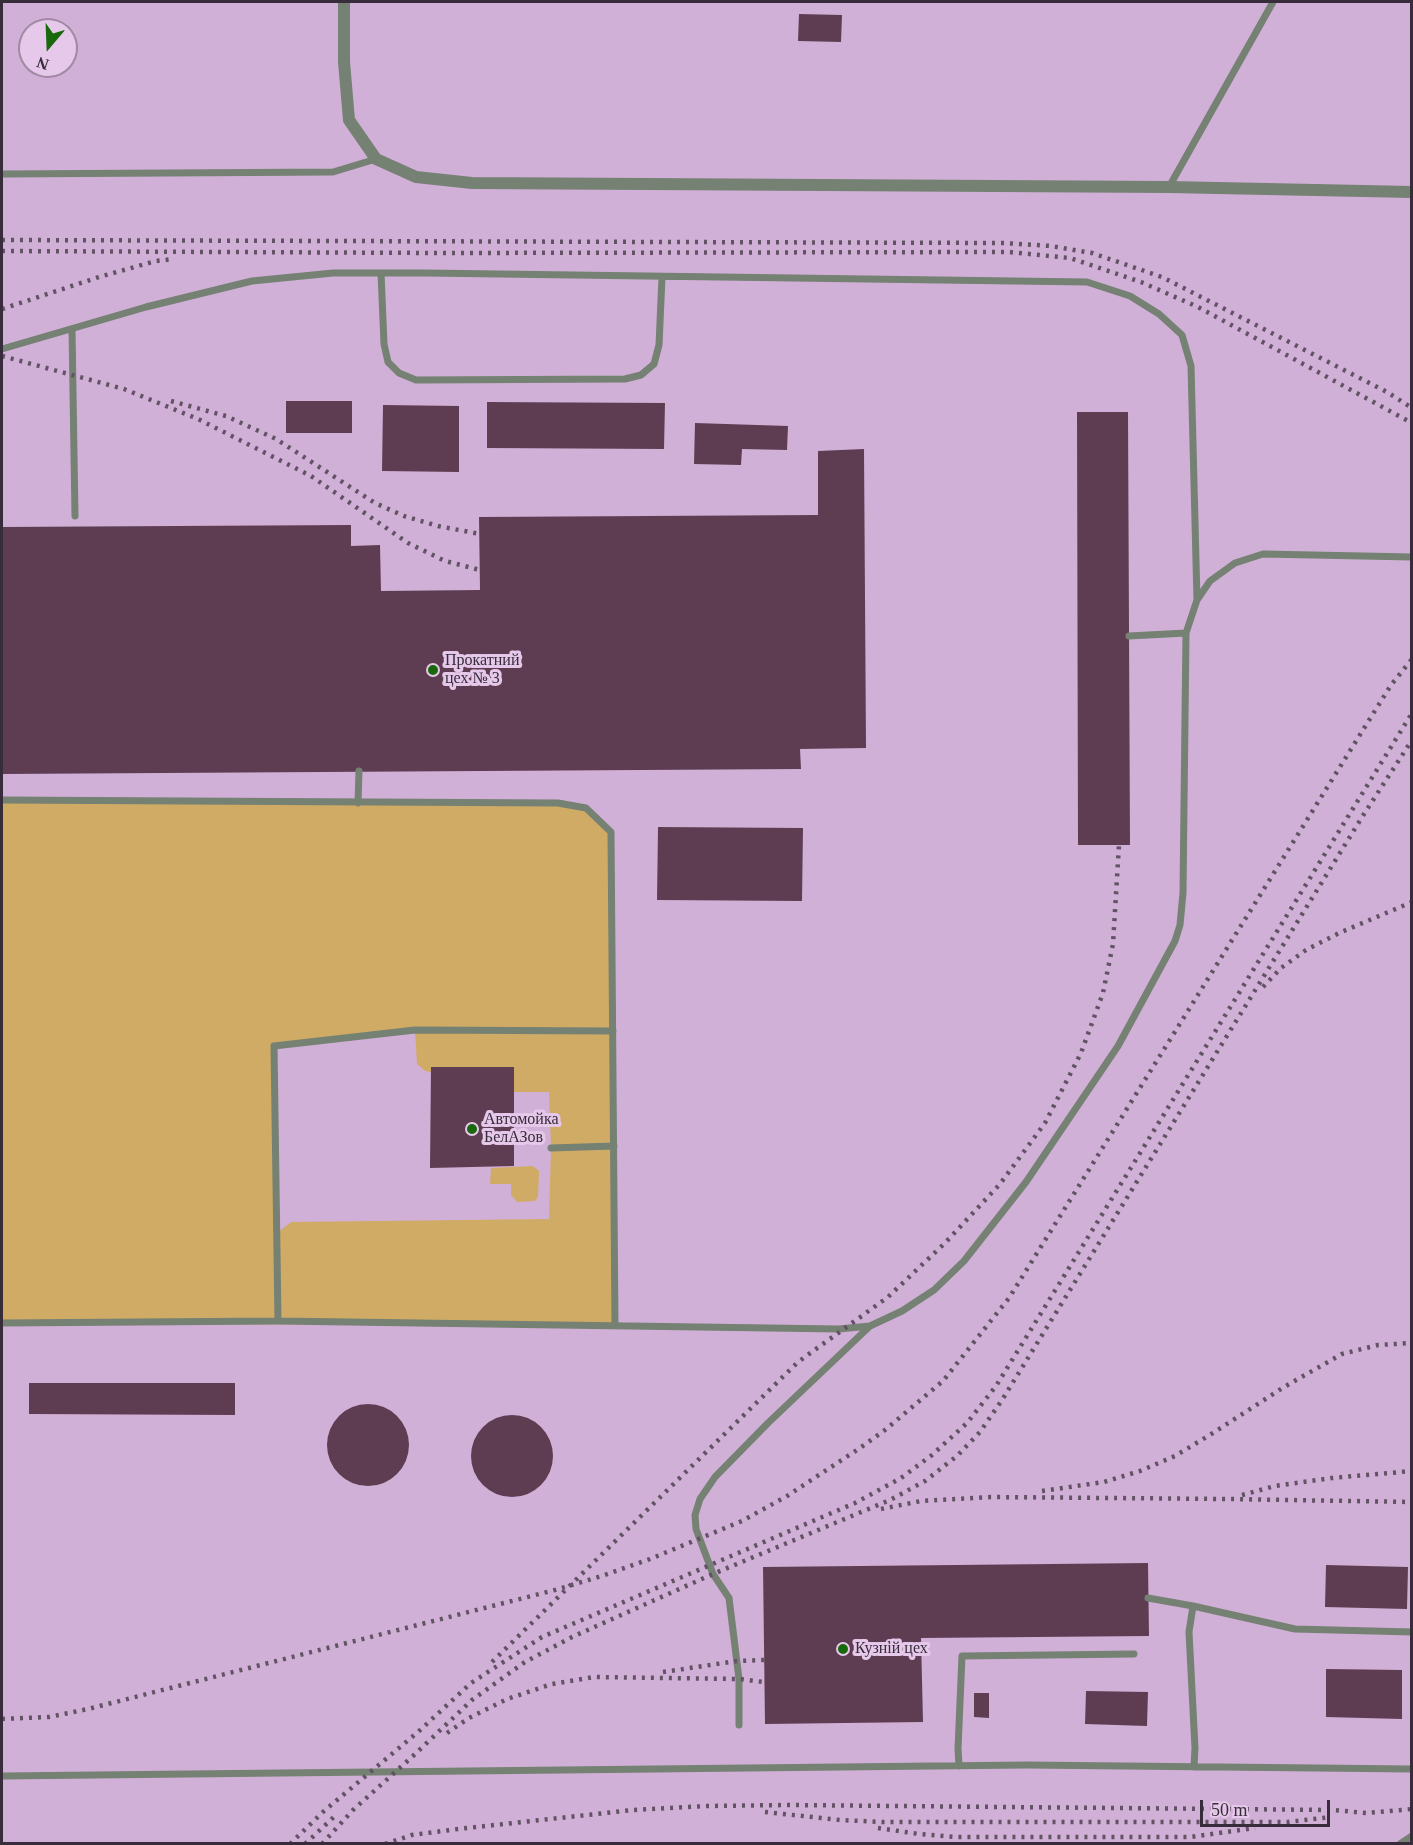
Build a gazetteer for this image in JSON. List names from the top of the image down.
{
  "places": ["Прокатний цех № 3", "Автомойка БелАЗов", "Кузній цех"],
  "scale_bar": "50 m",
  "north": "bottom"
}
